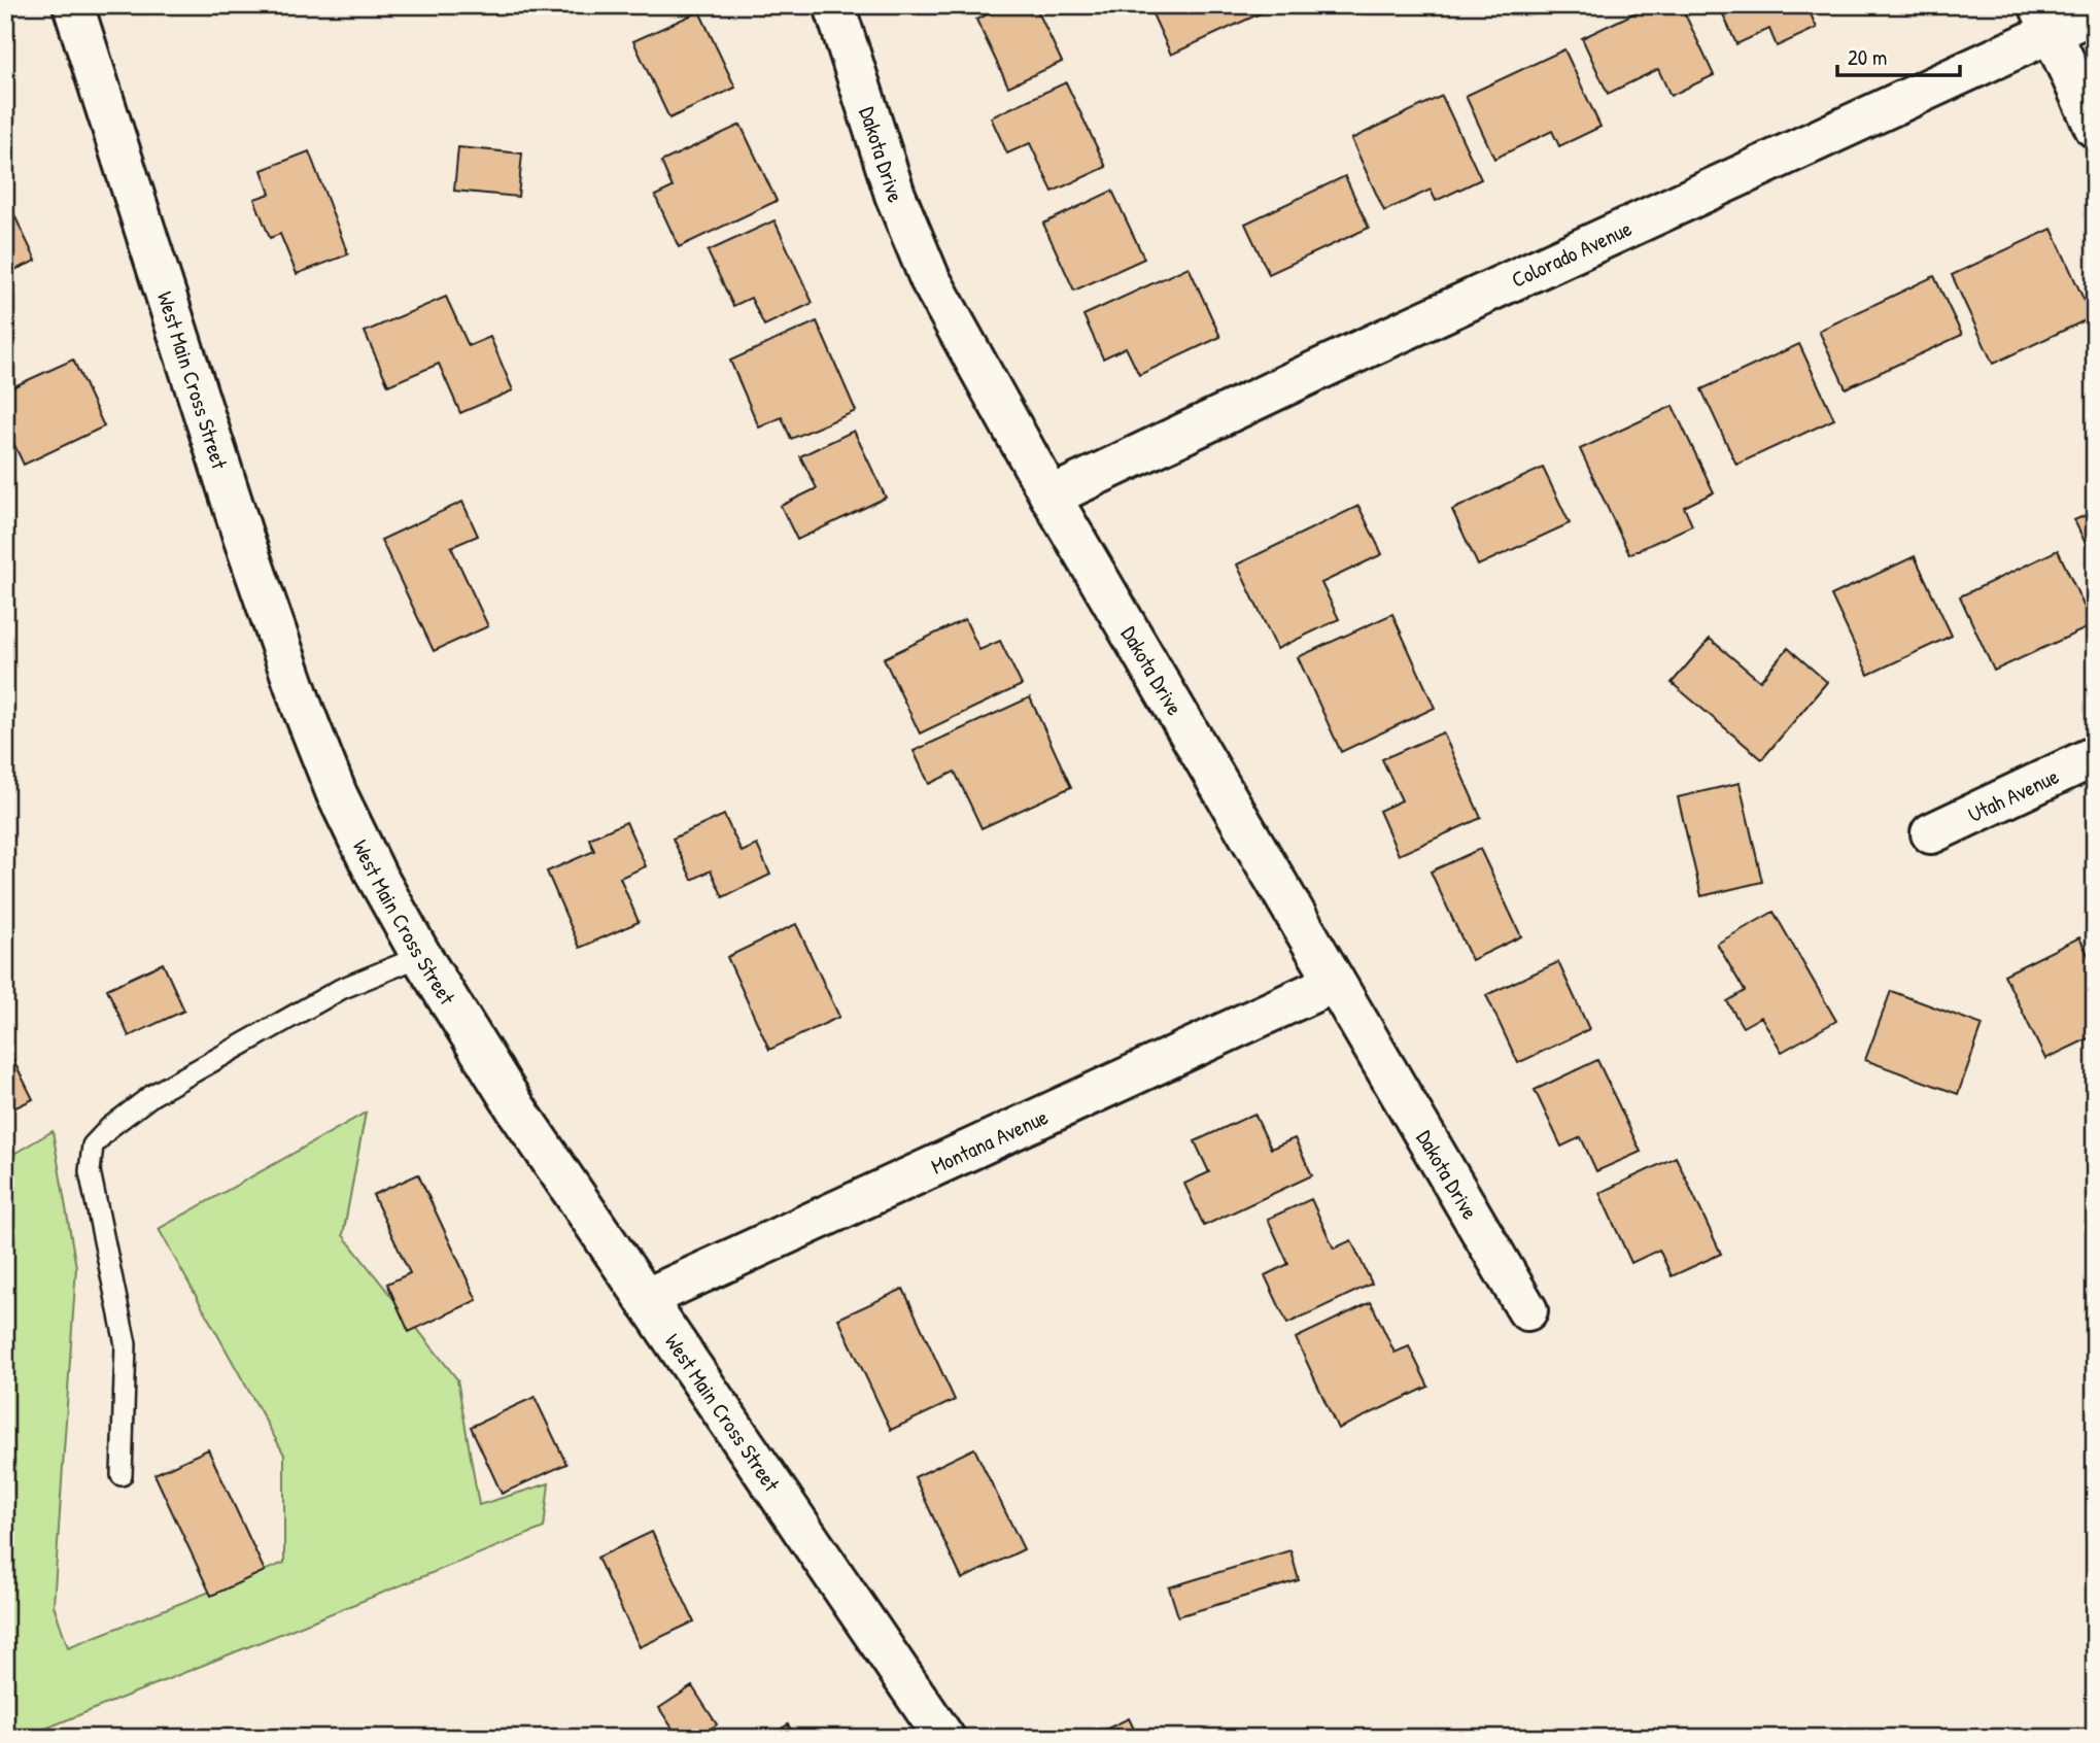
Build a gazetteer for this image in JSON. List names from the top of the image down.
{
  "streets": {
    "street": [
      "Dakota Drive",
      "Colorado Avenue",
      "West Main Cross Street",
      "Utah Avenue",
      "Montana Avenue"
    ]
  },
  "crossings": [
    ["Dakota Drive", "Colorado Avenue"],
    ["Dakota Drive", "Montana Avenue"],
    ["West Main Cross Street", "Montana Avenue"]
  ],
  "scale_bar": "20 m"
}
